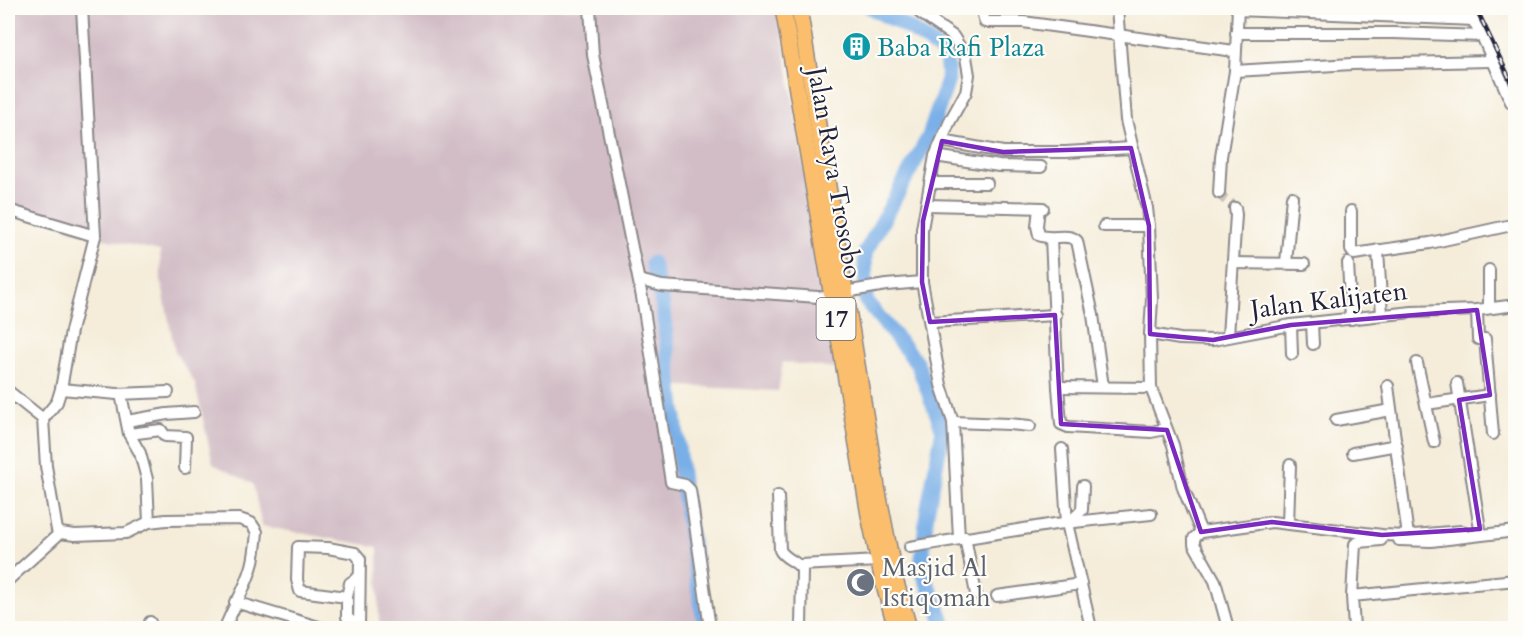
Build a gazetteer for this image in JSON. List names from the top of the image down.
{
  "streets": {
    "highway": ["Jalan Raya Trosobo", "17"],
    "street": ["Jalan Kalijaten"]
  },
  "places": {
    "building": ["Baba Rafi Plaza"],
    "mosque": ["Masjid Al Istiqomah"]
  }
}
